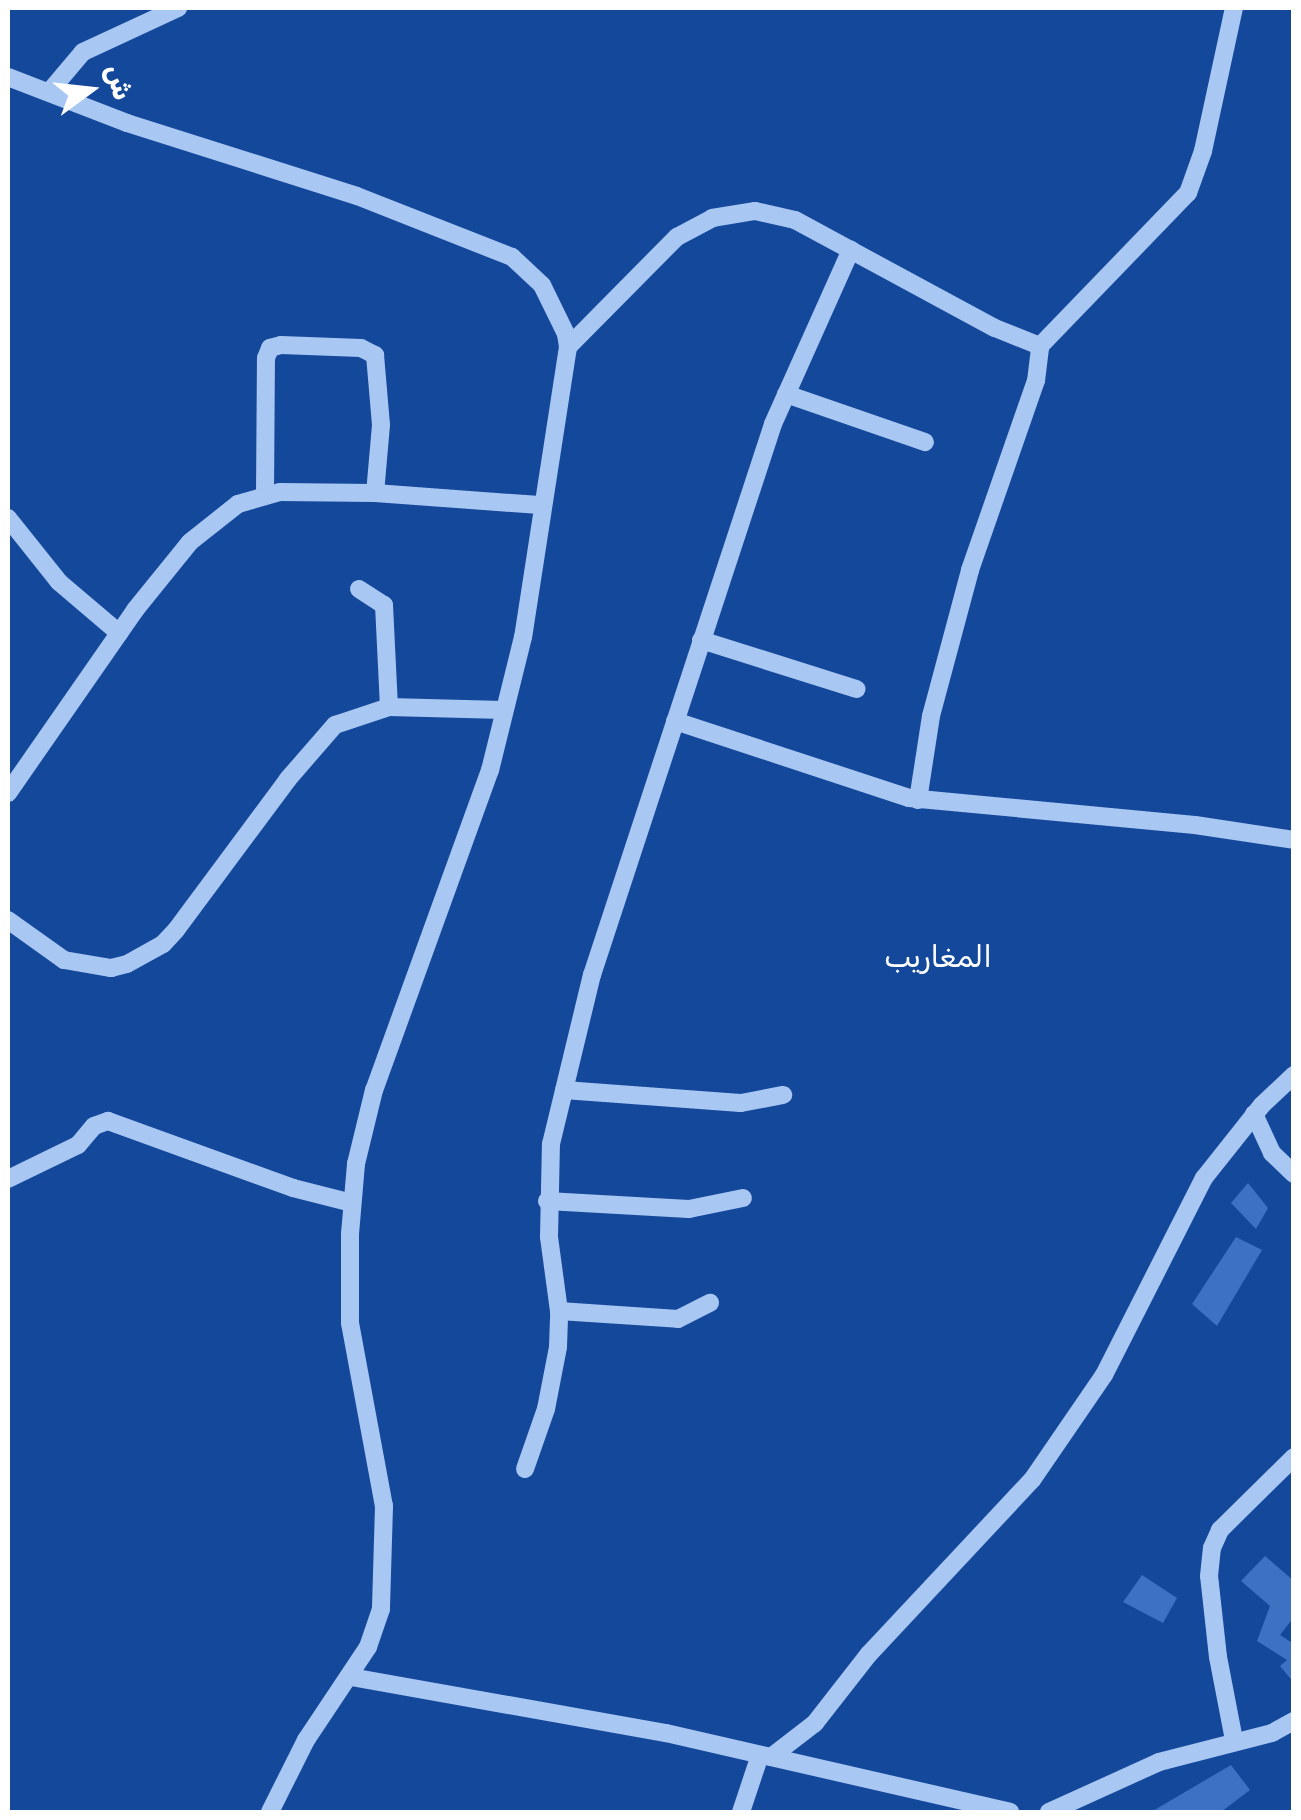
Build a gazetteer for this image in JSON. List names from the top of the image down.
{
  "districts": ["المغاريب"],
  "north": "right"
}
